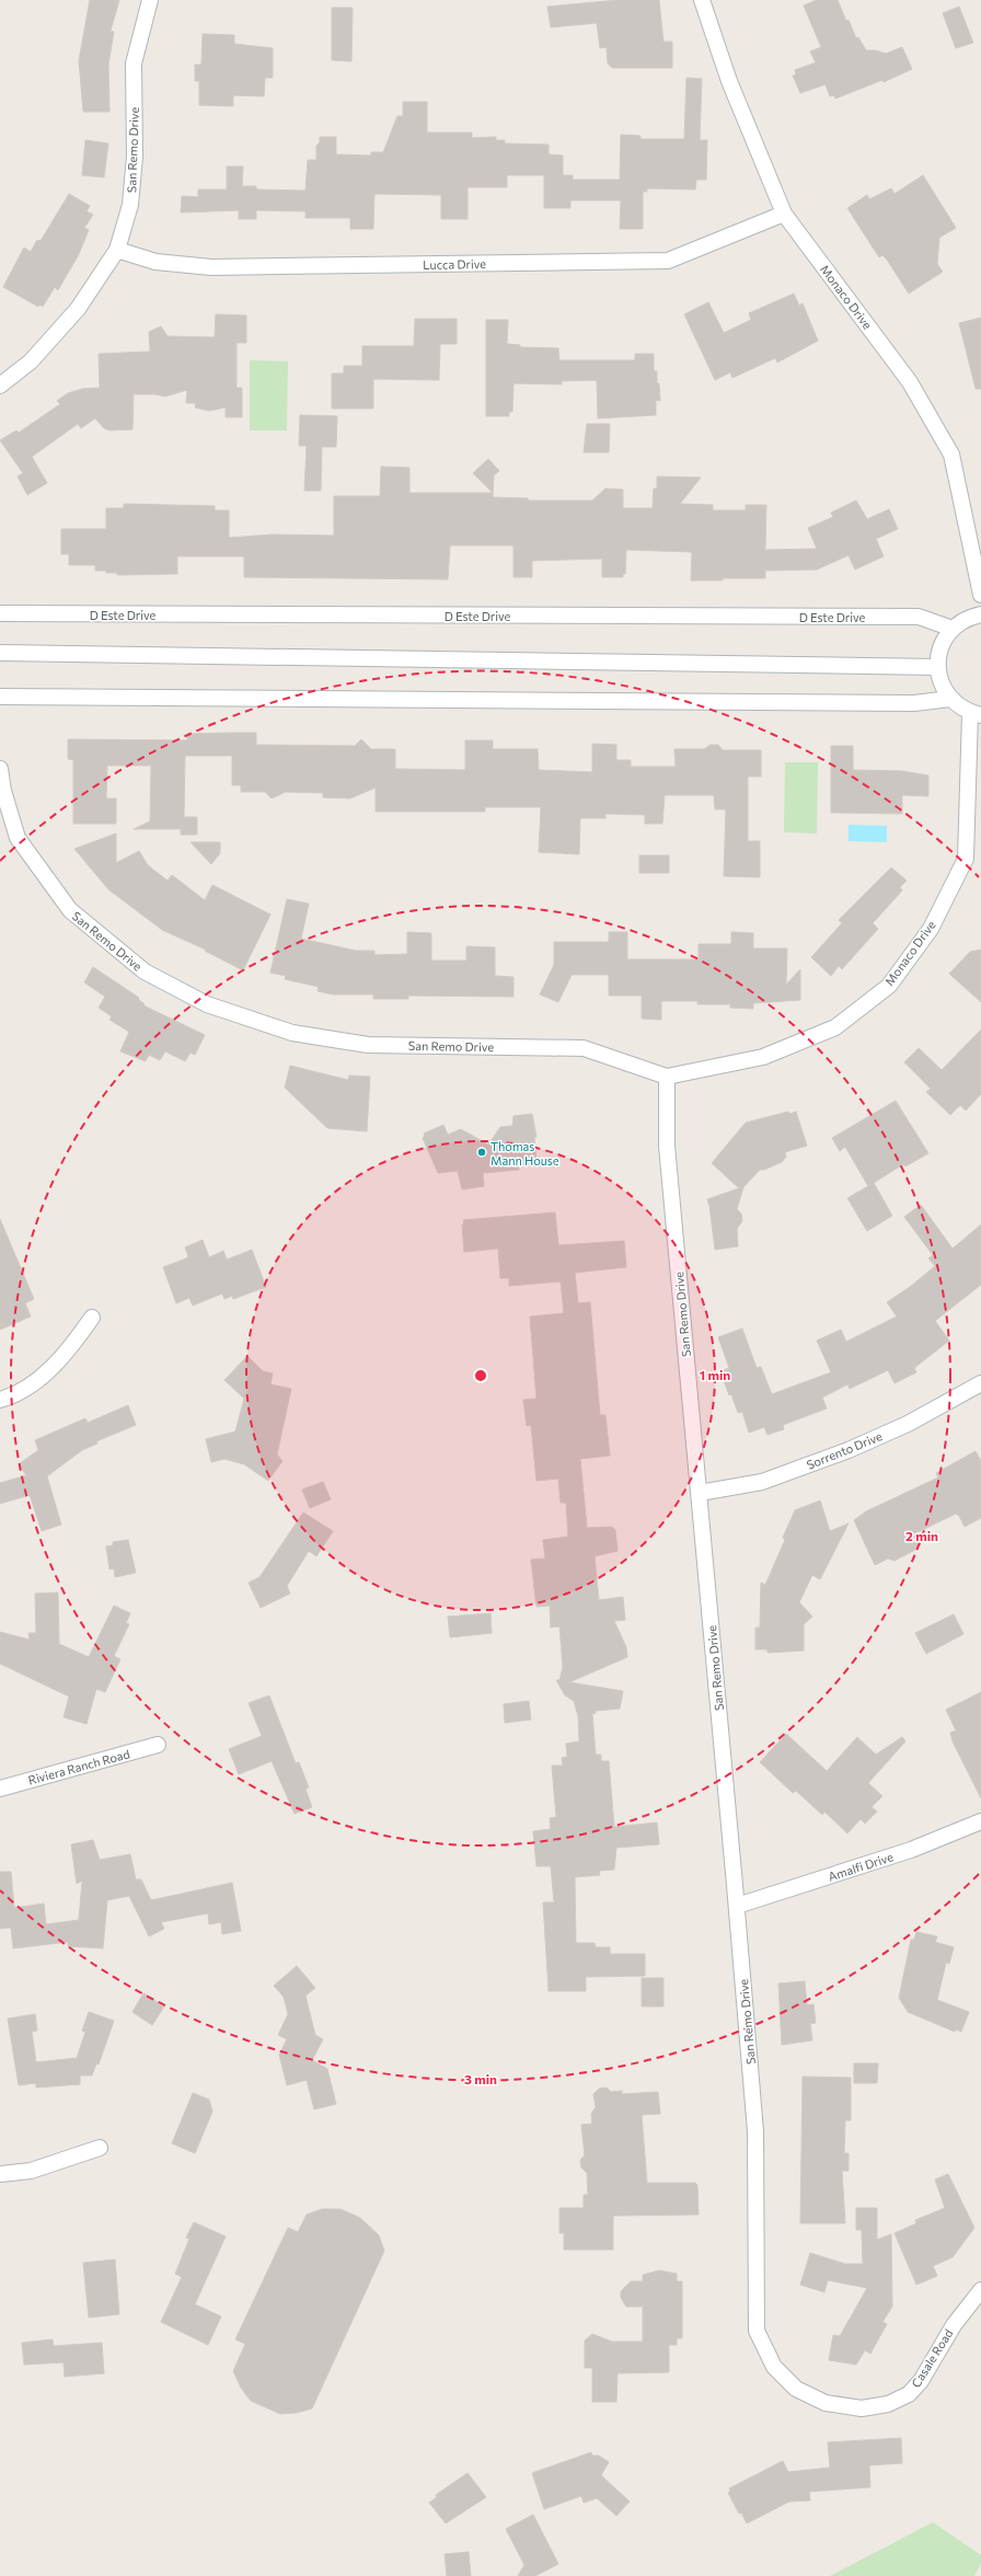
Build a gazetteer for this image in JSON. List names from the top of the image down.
{
  "streets": {
    "street": [
      "San Remo Drive",
      "Lucca Drive",
      "Monaco Drive",
      "D Este Drive",
      "Sorrento Drive",
      "Riviera Ranch Road",
      "Amalfi Drive",
      "Casale Road"
    ]
  },
  "crossings": [
    ["San Remo Drive", "Lucca Drive"],
    ["San Remo Drive", "Monaco Drive"],
    ["San Remo Drive", "Sorrento Drive"],
    ["San Remo Drive", "Amalfi Drive"],
    ["San Remo Drive", "Casale Road"],
    ["Lucca Drive", "Monaco Drive"]
  ],
  "places": ["Thomas Mann House"],
  "rings": ["1 min", "2 min", "3 min"]
}
